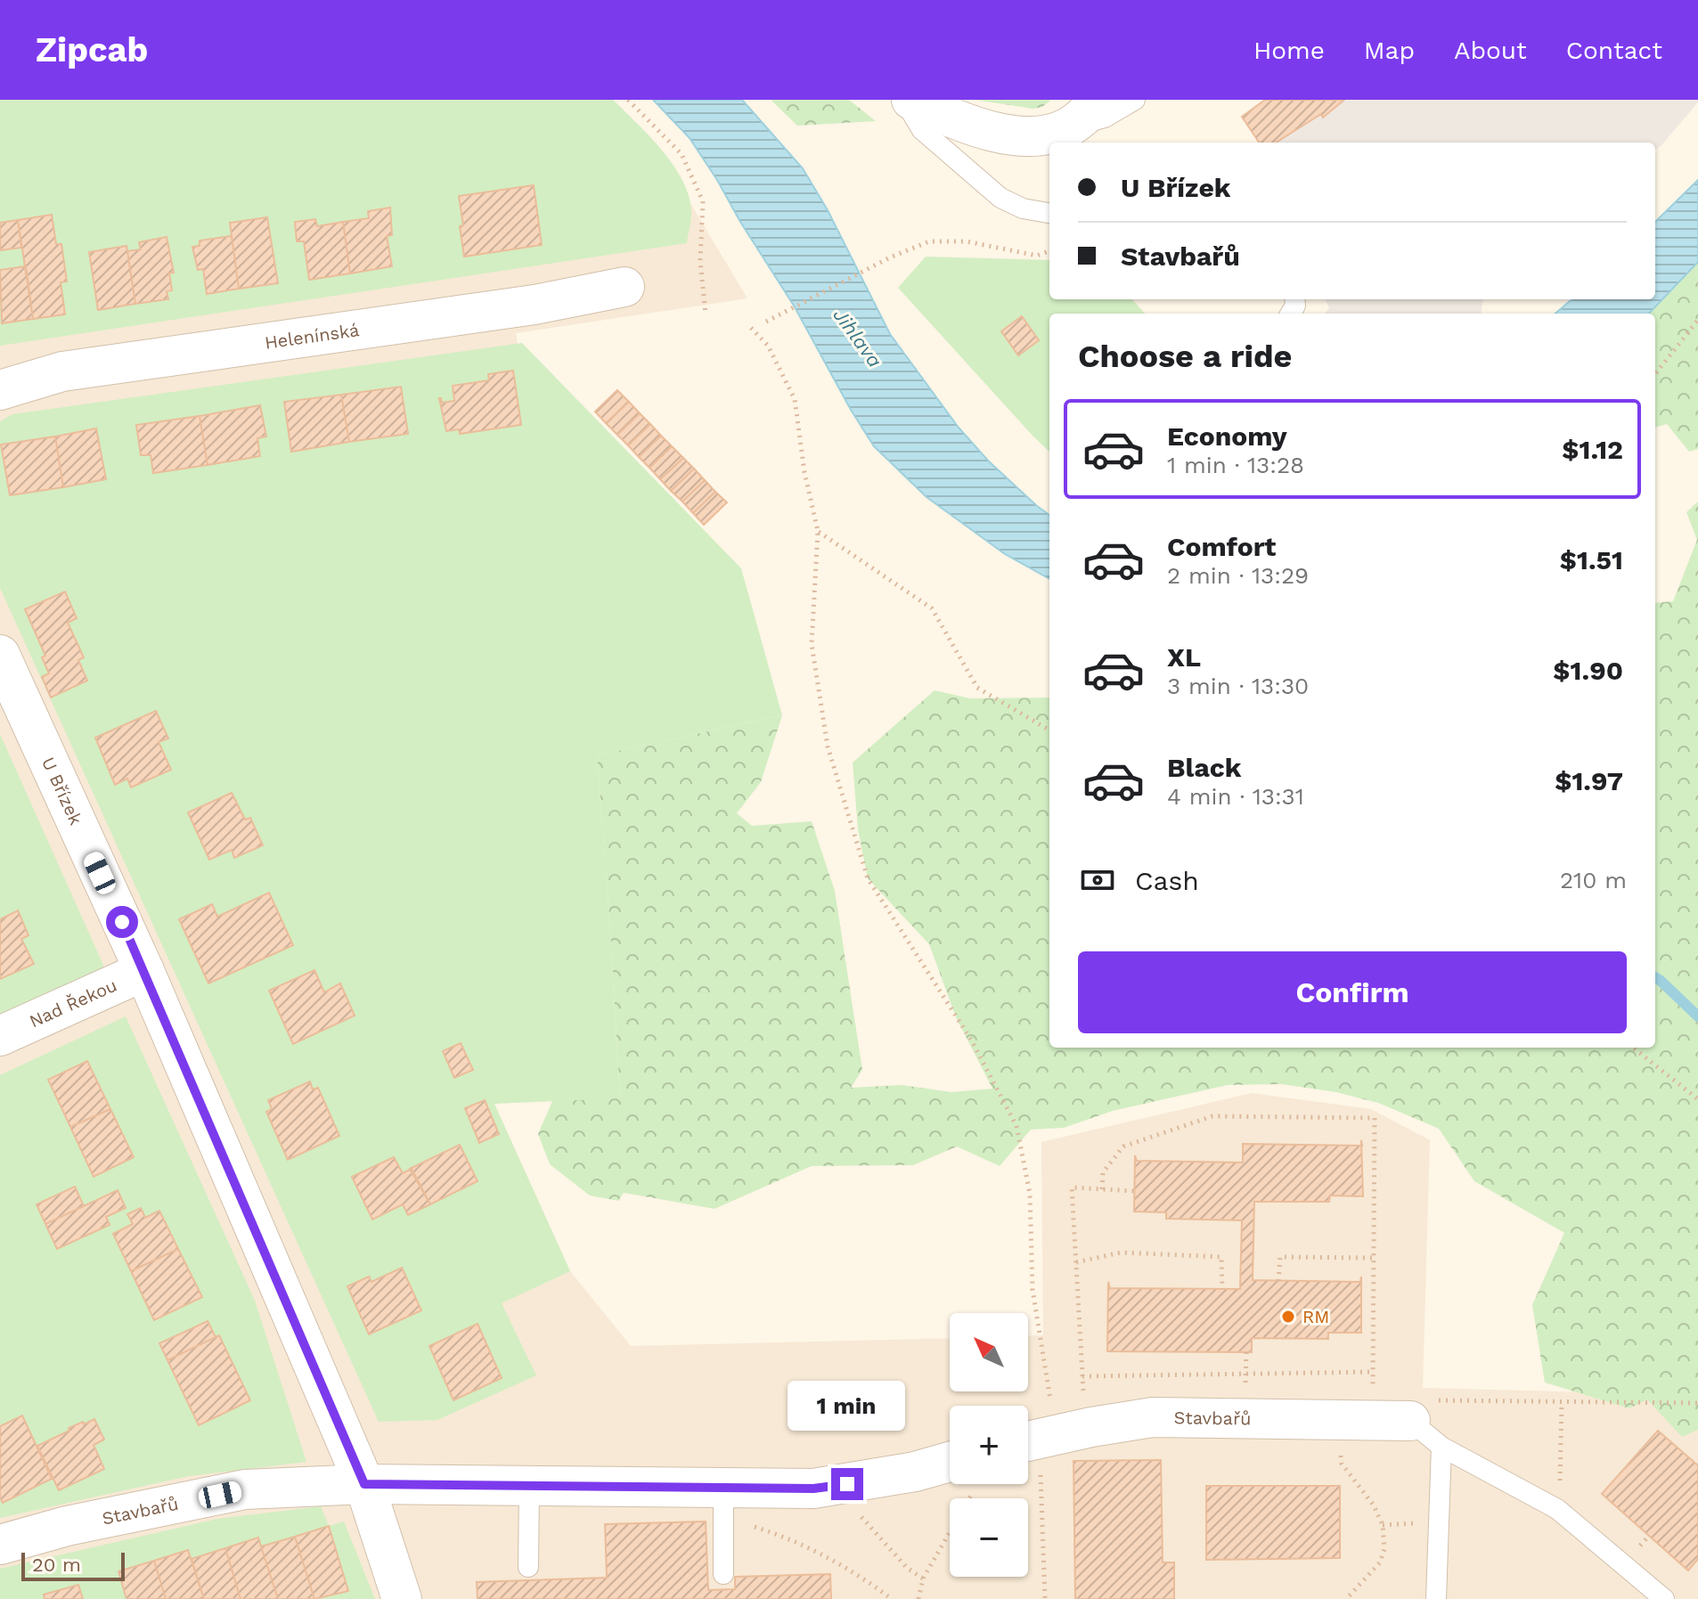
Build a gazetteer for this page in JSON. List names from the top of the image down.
{
  "streets": {
    "street": [
      "Helenínská",
      "U Břízek",
      "Nad Řekou",
      "Stavbařů"
    ]
  },
  "crossings": [
    ["U Břízek", "Nad Řekou"],
    ["U Břízek", "Stavbařů"]
  ],
  "water": ["Jihlava"],
  "places": ["RM"],
  "scale_bar": "20 m",
  "north": "top left",
  "page": {
    "header": "Zipcab",
    "nav": [
      "Home",
      "Map",
      "About",
      "Contact"
    ],
    "banner": ["U Břízek", "Stavbařů"],
    "heading": "Choose a ride",
    "list": [
      {
        "name": "Economy",
        "note": "1 min · 13:28",
        "value": "$1.12"
      },
      {
        "name": "Comfort",
        "note": "2 min · 13:29",
        "value": "$1.51"
      },
      {
        "name": "XL",
        "note": "3 min · 13:30",
        "value": "$1.90"
      },
      {
        "name": "Black",
        "note": "4 min · 13:31",
        "value": "$1.97"
      }
    ],
    "pay": ["Cash", "210 m"],
    "buttons": "Confirm",
    "map_buttons": ["+", "−"],
    "bubble": "1 min",
    "scale": "20 m"
  }
}
